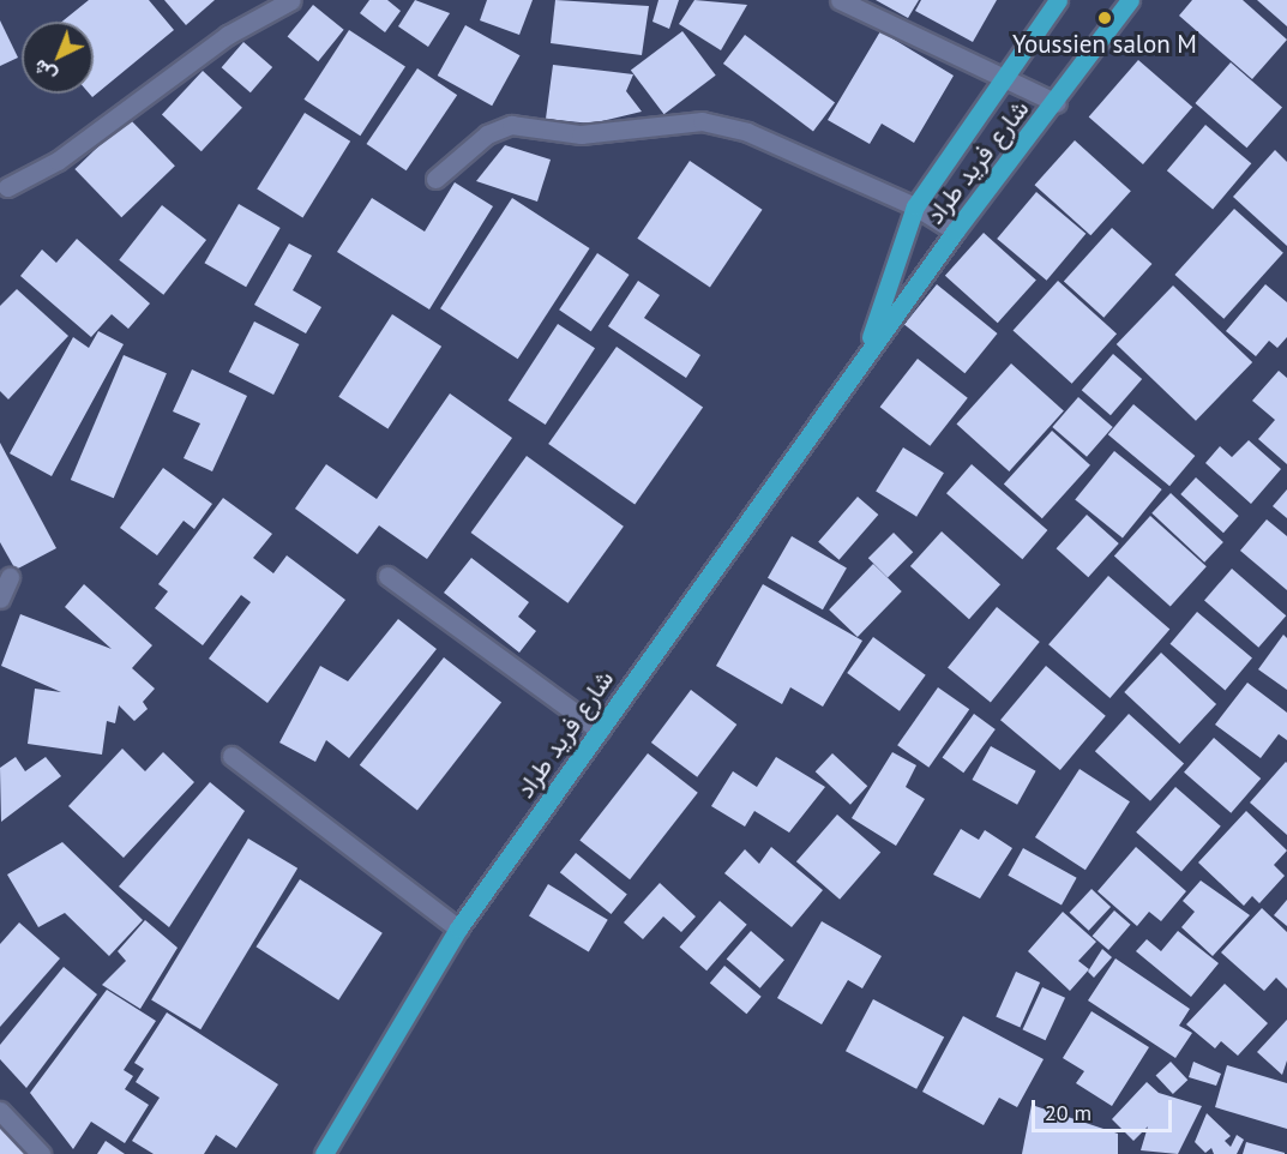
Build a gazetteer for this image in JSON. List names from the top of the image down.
{
  "streets": {
    "main road": ["شارع فريد طراد"]
  },
  "places": ["Youssien salon M"],
  "scale_bar": "20 m",
  "north": "bottom left"
}
